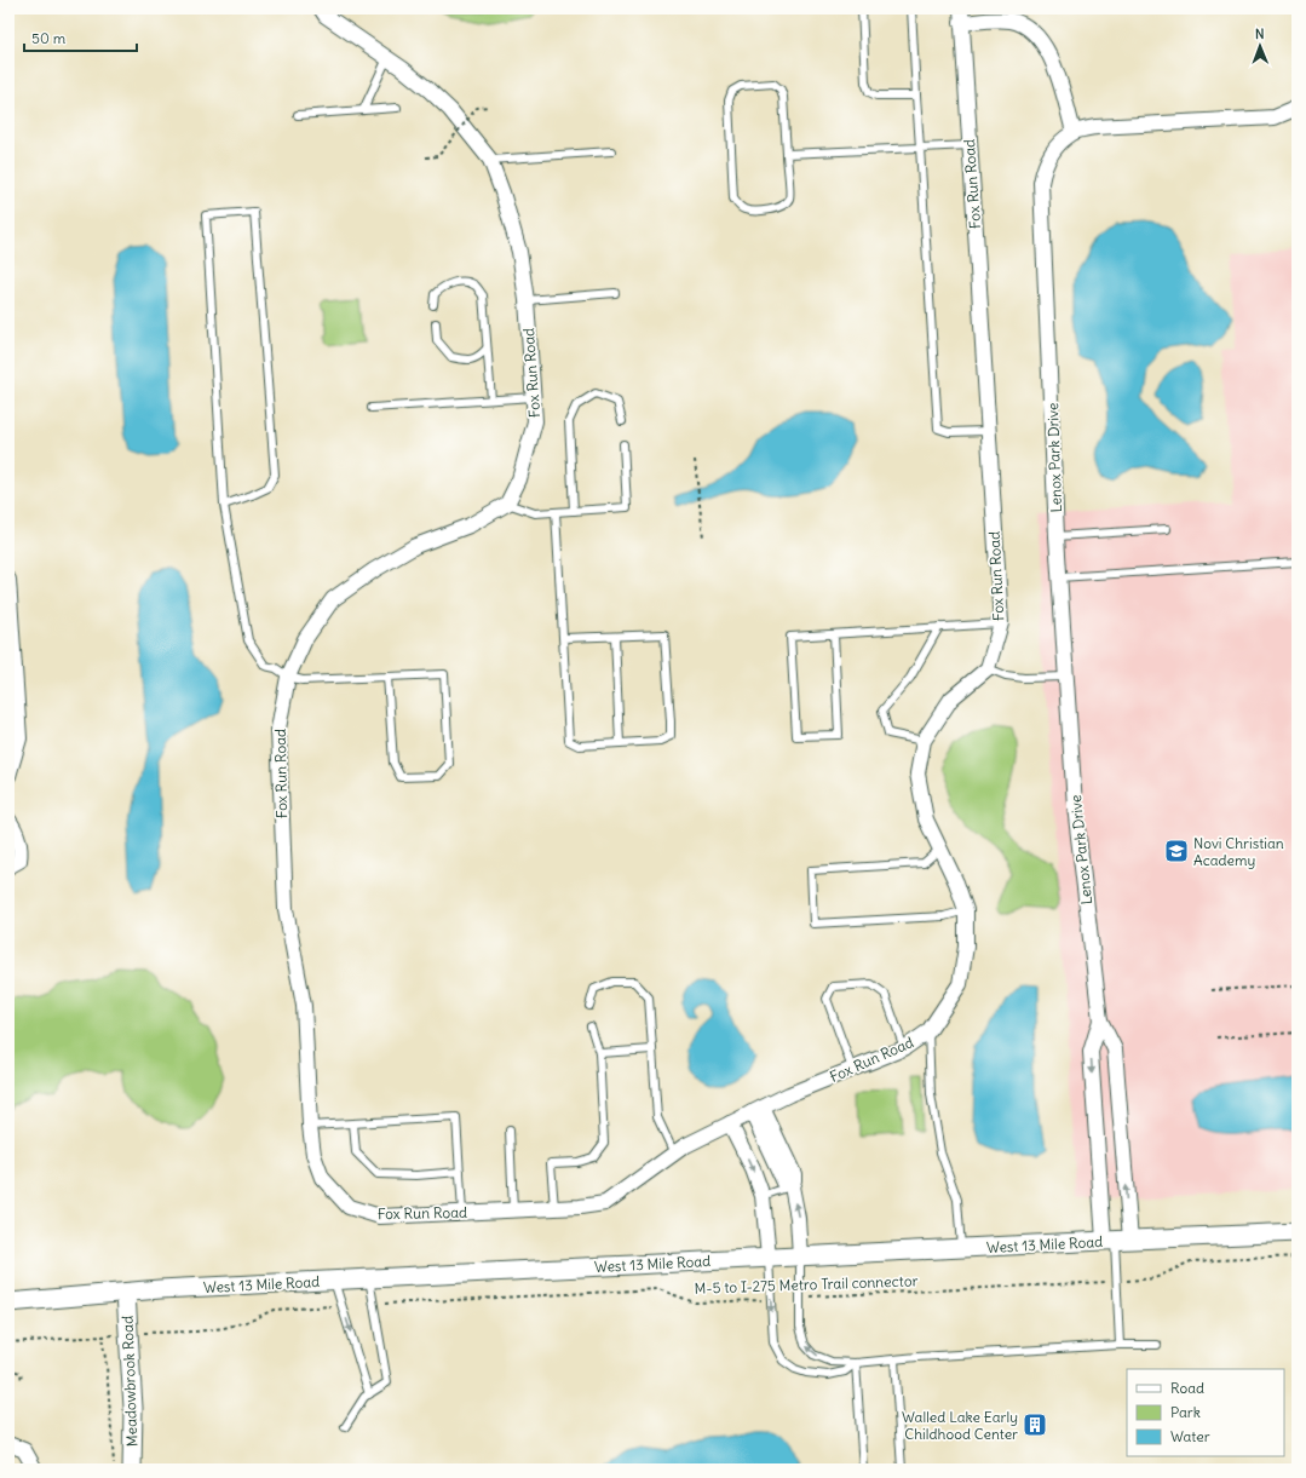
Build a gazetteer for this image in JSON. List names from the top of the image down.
{
  "streets": {
    "street": [
      "Fox Run Road",
      "Lenox Park Drive",
      "West 13 Mile Road",
      "Meadowbrook Road"
    ],
    "path": ["M-5 to I-275 Metro Trail connector"]
  },
  "crossings": [
    ["Lenox Park Drive", "West 13 Mile Road"],
    ["West 13 Mile Road", "Meadowbrook Road"]
  ],
  "places": {
    "school or university": ["Novi Christian Academy"],
    "building": ["Walled Lake Early Childhood Center"]
  },
  "legend": ["Road", "Park", "Water"],
  "scale_bar": "50 m",
  "north": "top"
}
